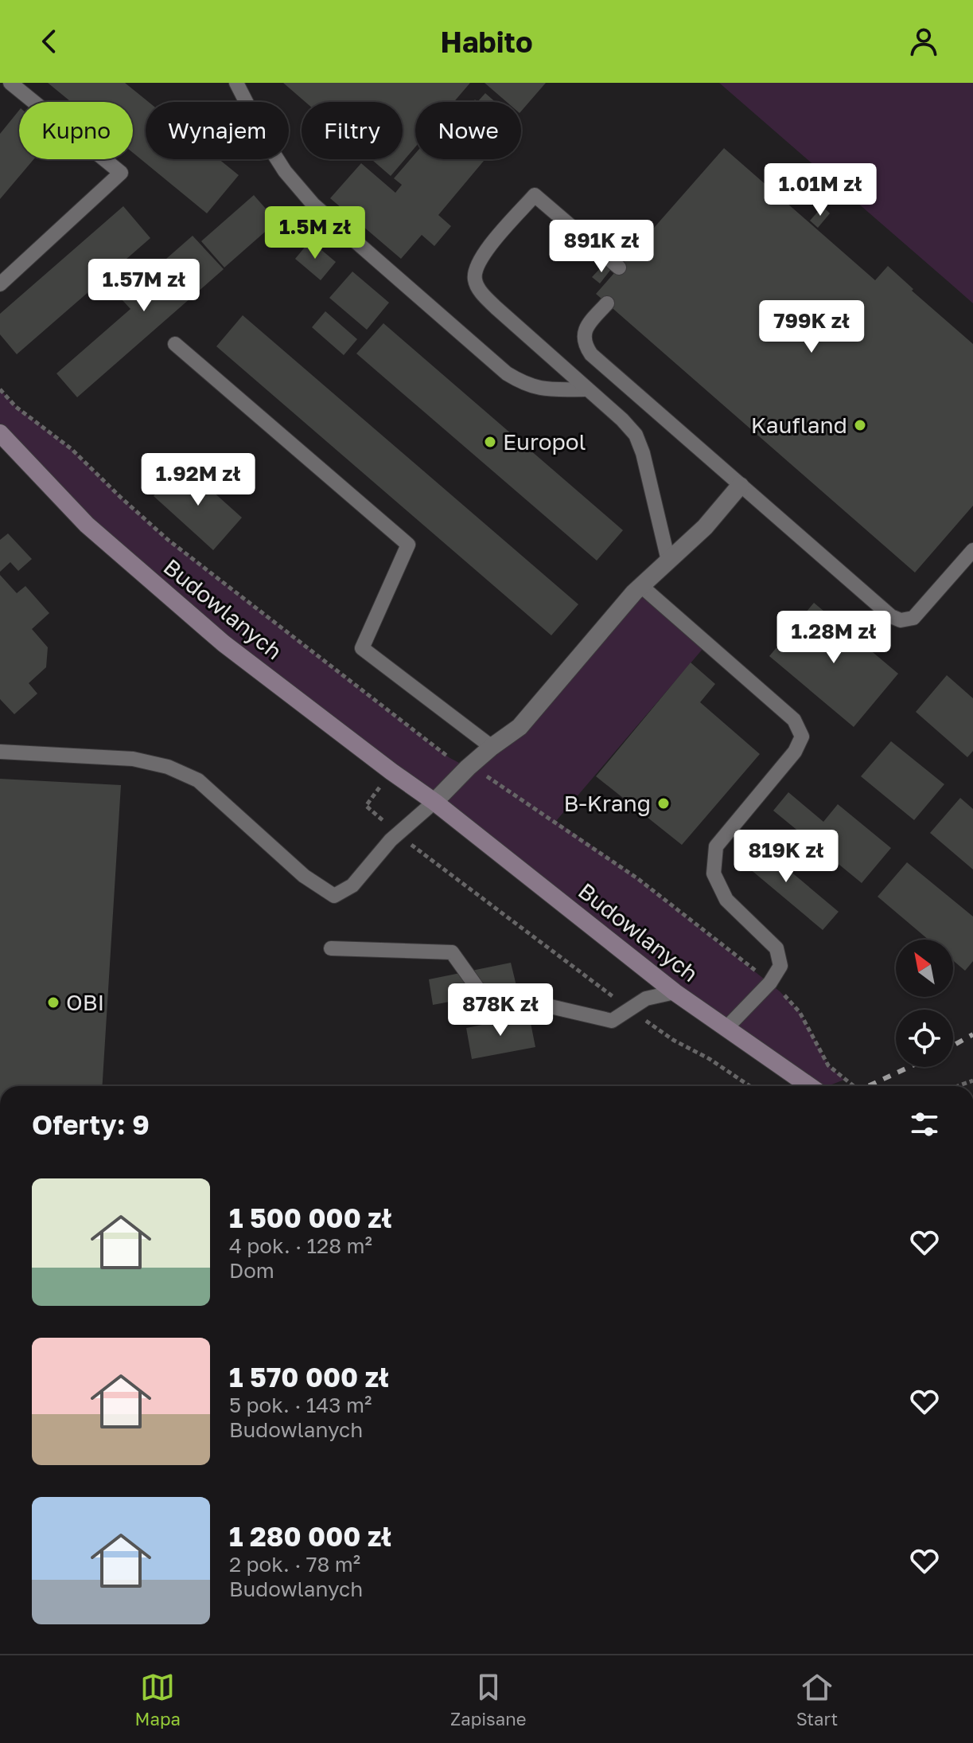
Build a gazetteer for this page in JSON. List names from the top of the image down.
{
  "streets": {
    "main road": ["Budowlanych"]
  },
  "places": [
    "Kaufland",
    "Europol",
    "B-Krang",
    "OBI"
  ],
  "north": "top left",
  "page": {
    "header": "Habito",
    "chip": [
      "Kupno",
      "Wynajem",
      "Filtry",
      "Nowe"
    ],
    "price": [
      "1.01M zł",
      "1.5M zł",
      "891K zł",
      "1.57M zł",
      "799K zł",
      "1.92M zł",
      "1.28M zł",
      "819K zł",
      "878K zł"
    ],
    "heading": "Oferty: 9",
    "list": [
      {
        "name": "1 500 000 zł",
        "note": "4 pok. · 128 m² · Dom"
      },
      {
        "name": "1 570 000 zł",
        "note": "5 pok. · 143 m² · Budowlanych"
      },
      {
        "name": "1 280 000 zł",
        "note": "2 pok. · 78 m² · Budowlanych"
      }
    ],
    "tabs": ["Mapa", "Zapisane", "Start"]
  }
}
